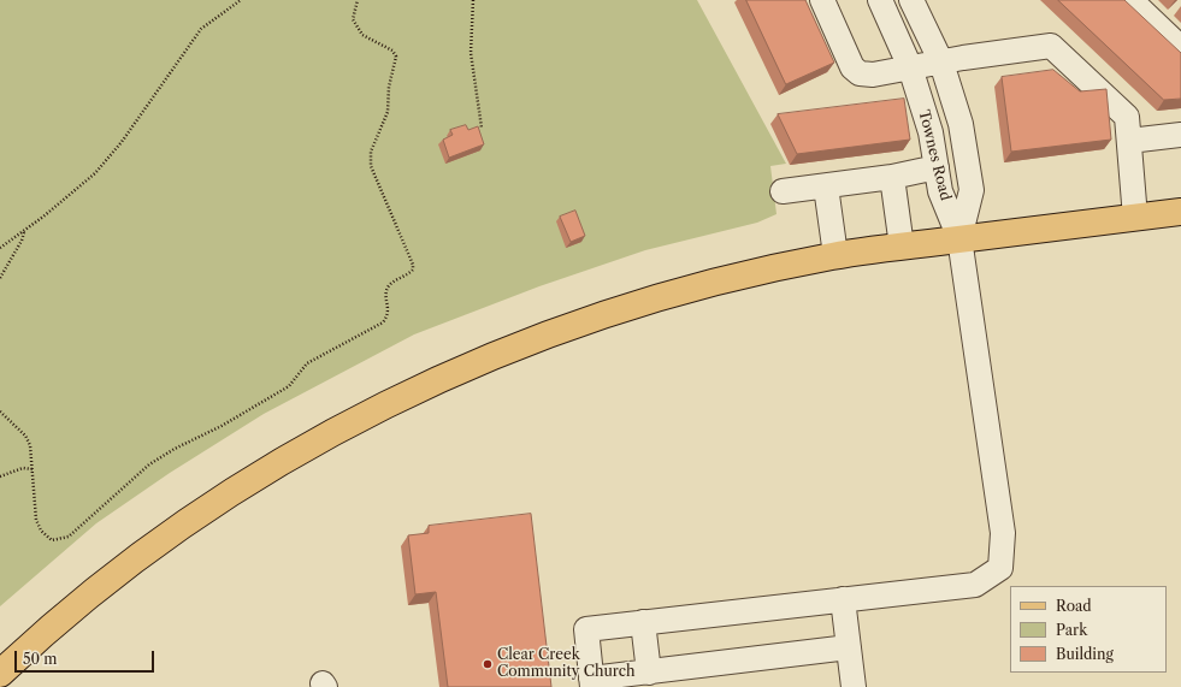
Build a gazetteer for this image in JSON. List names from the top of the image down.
{
  "streets": {
    "street": ["Townes Road"]
  },
  "places": ["Clear Creek Community Church"],
  "legend": ["Road", "Park", "Building"],
  "scale_bar": "50 m"
}
